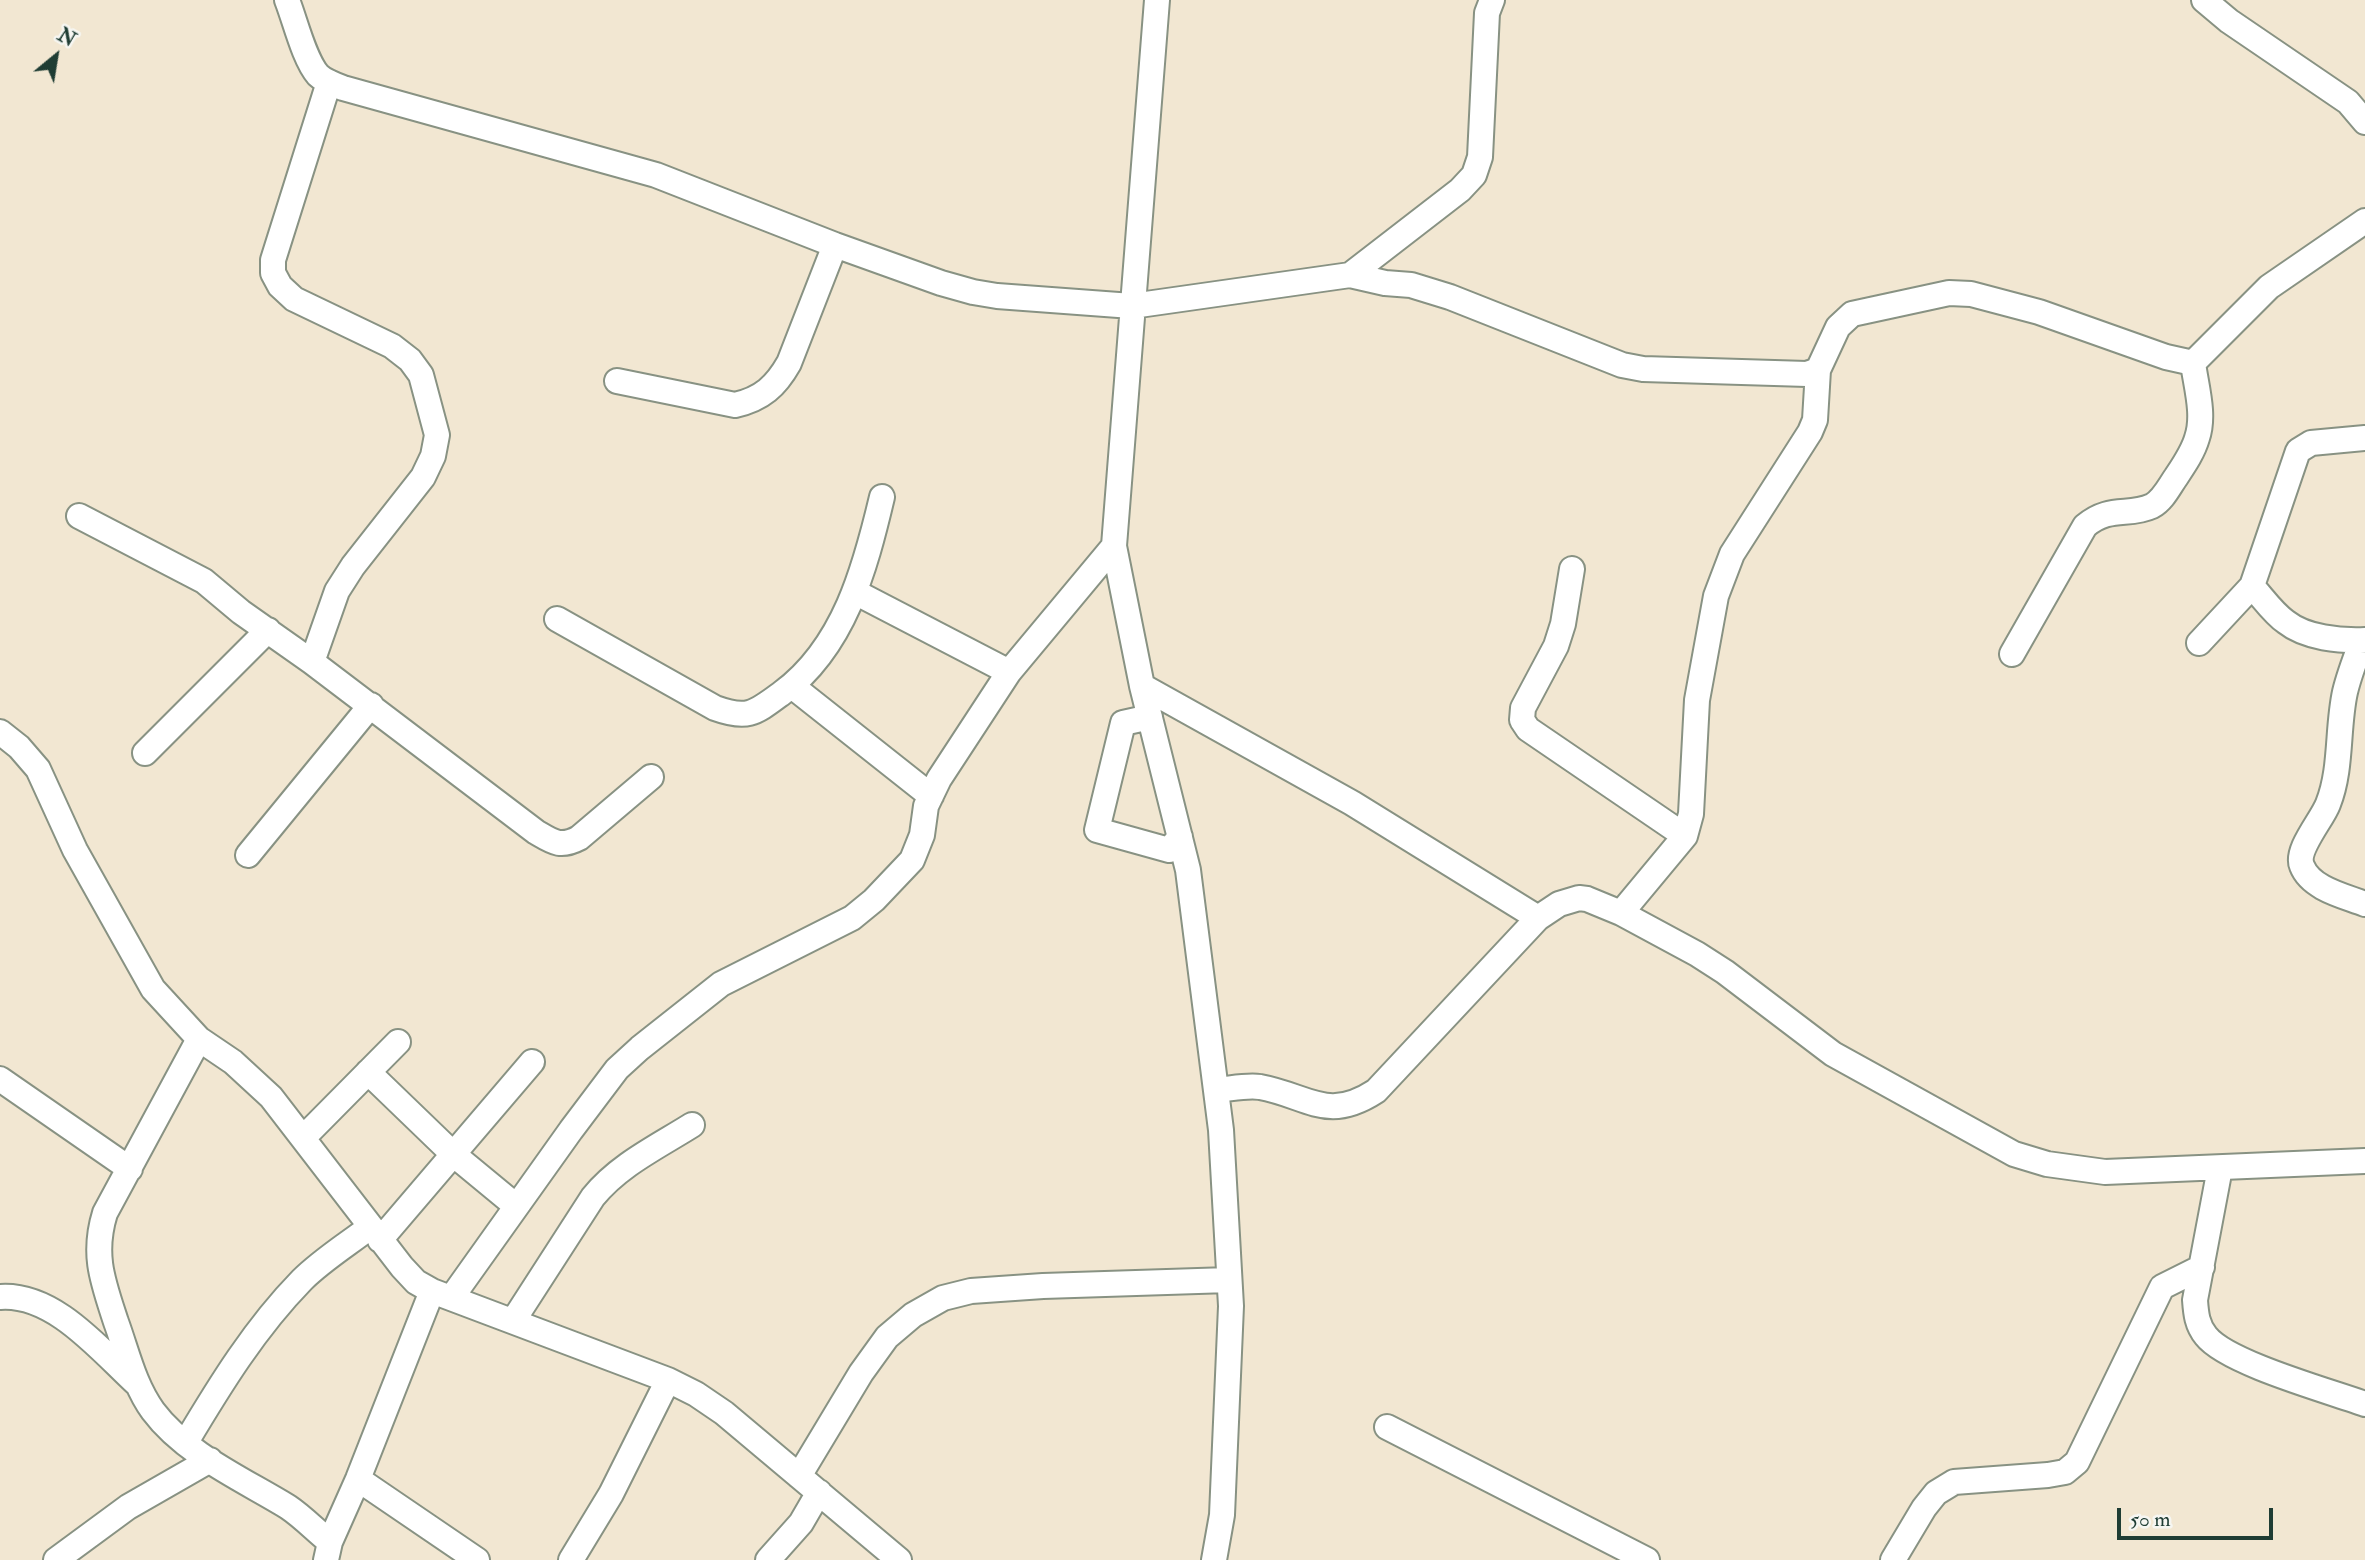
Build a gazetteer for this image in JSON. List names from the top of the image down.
{
  "scale_bar": "50 m",
  "north": "top right"
}
